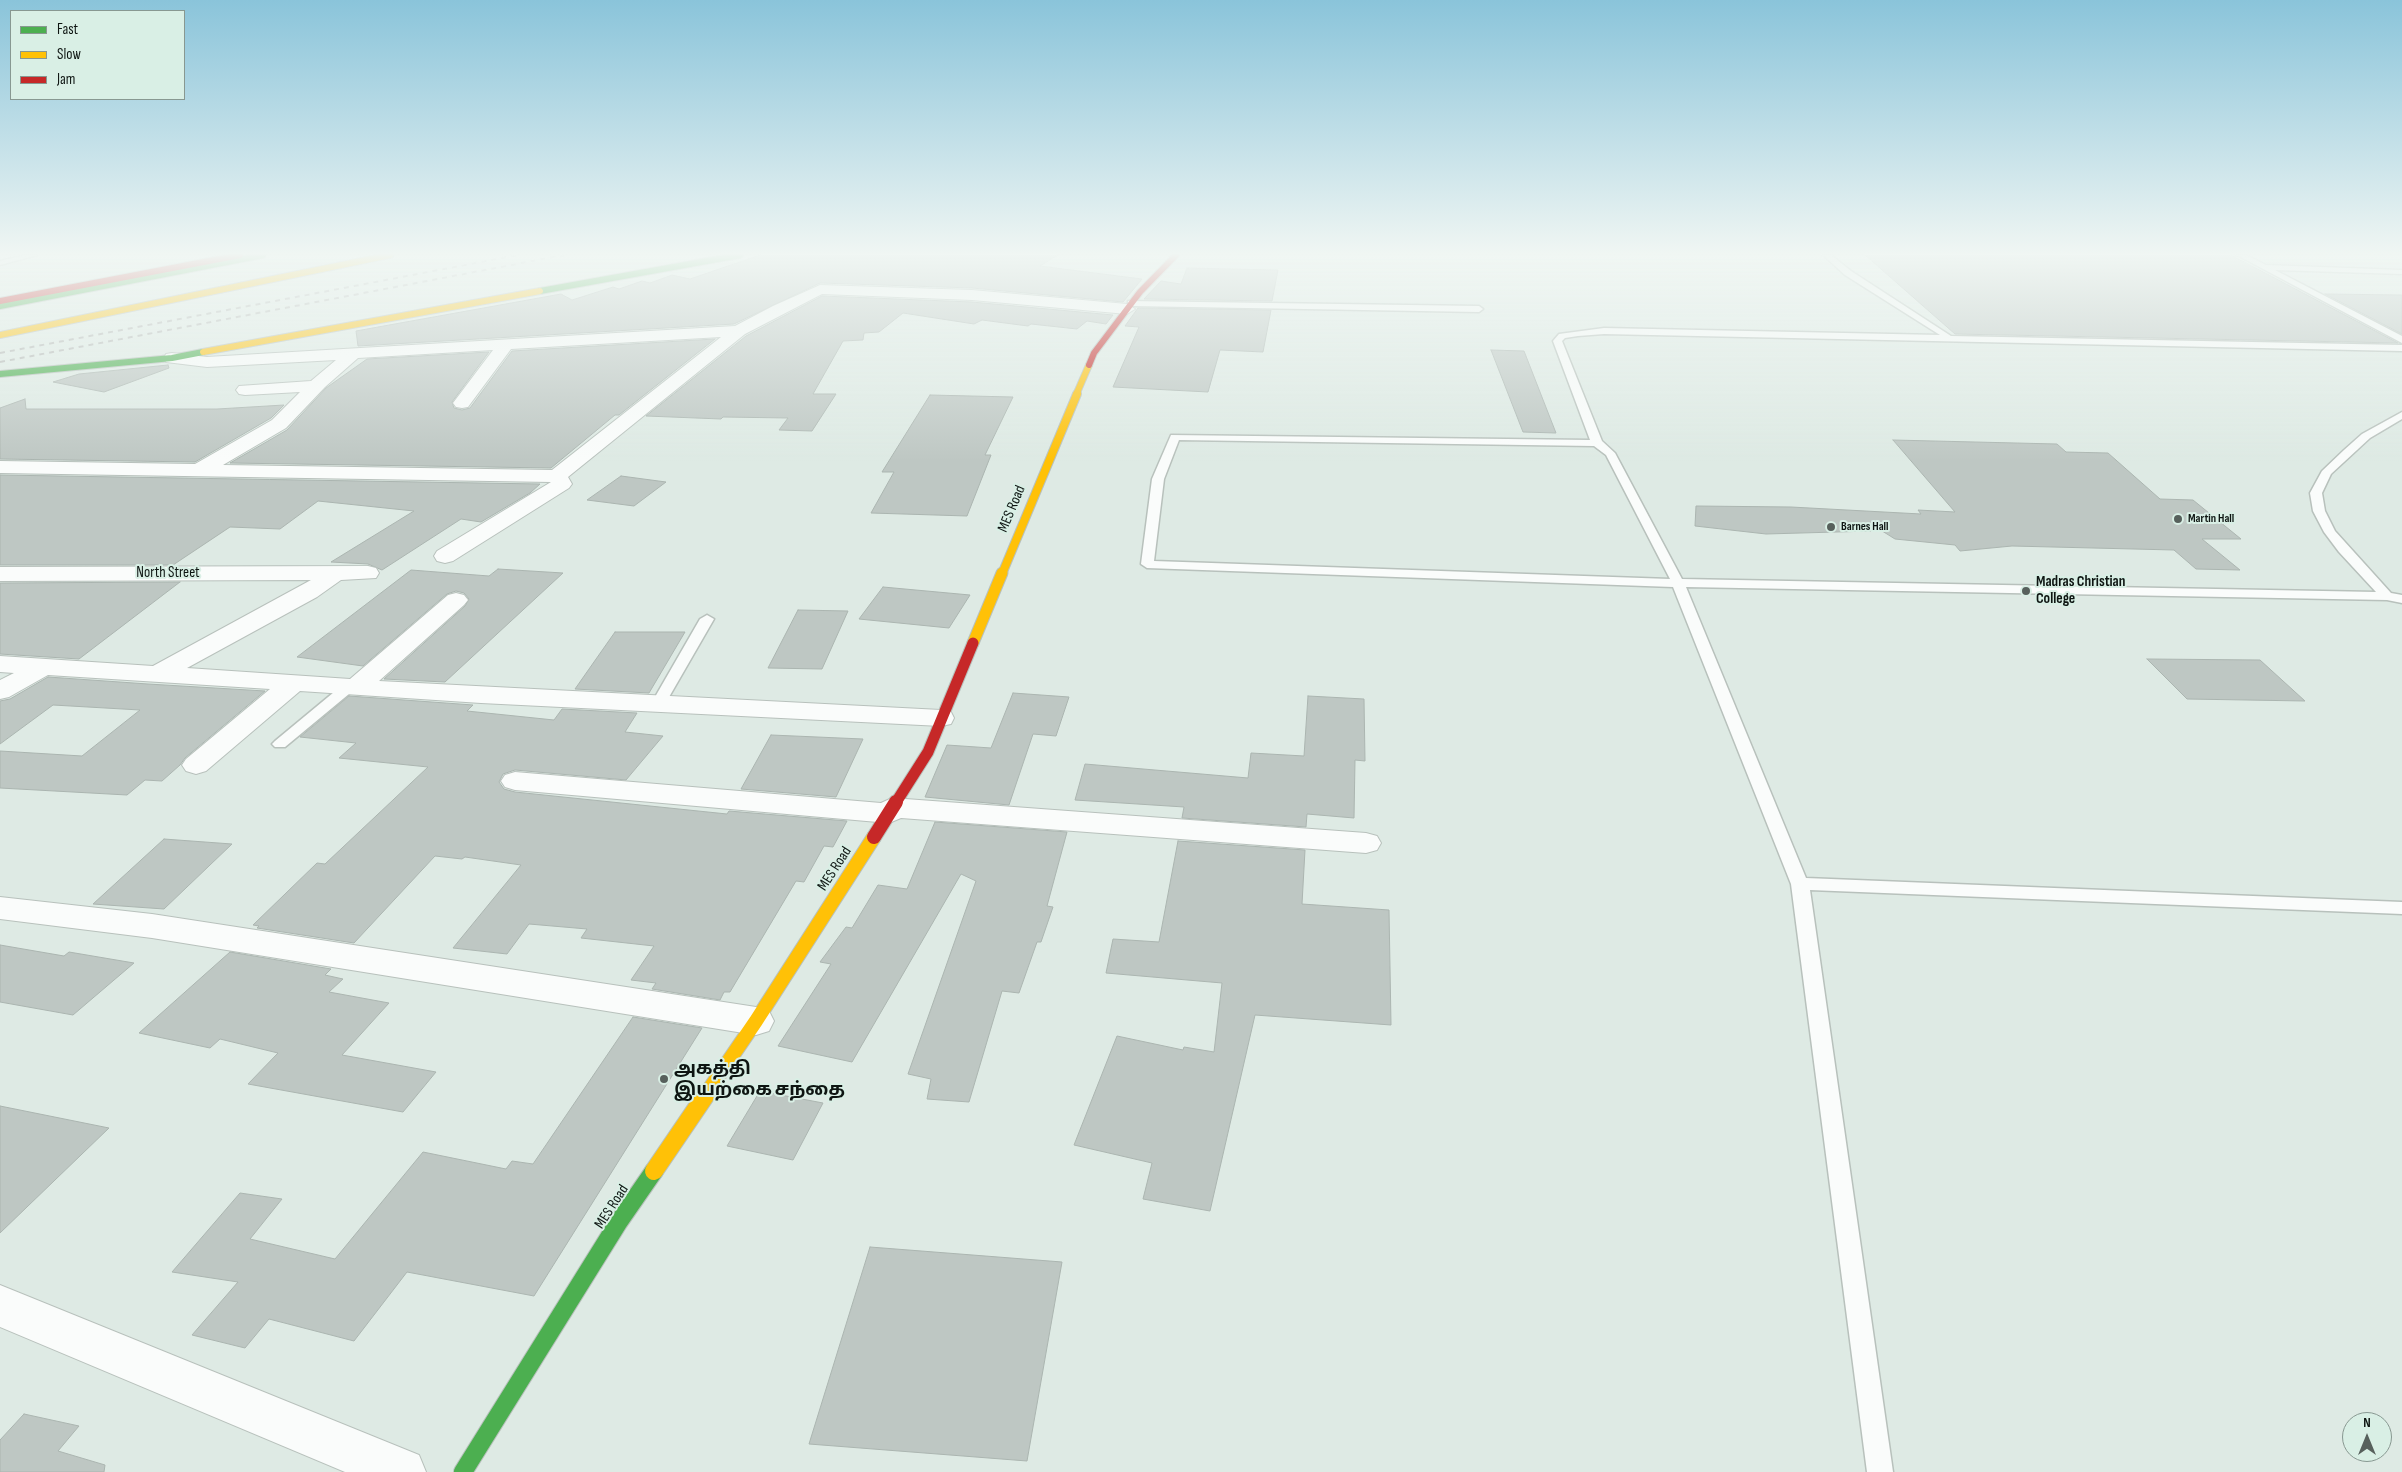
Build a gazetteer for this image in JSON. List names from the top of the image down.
{
  "streets": {
    "street": ["MES Road", "North Street"]
  },
  "places": [
    "Martin Hall",
    "Barnes Hall",
    "Madras Christian College",
    "அகத்தி இயற்கை சந்தை"
  ],
  "legend": ["Fast", "Slow", "Jam"],
  "north": "top"
}
